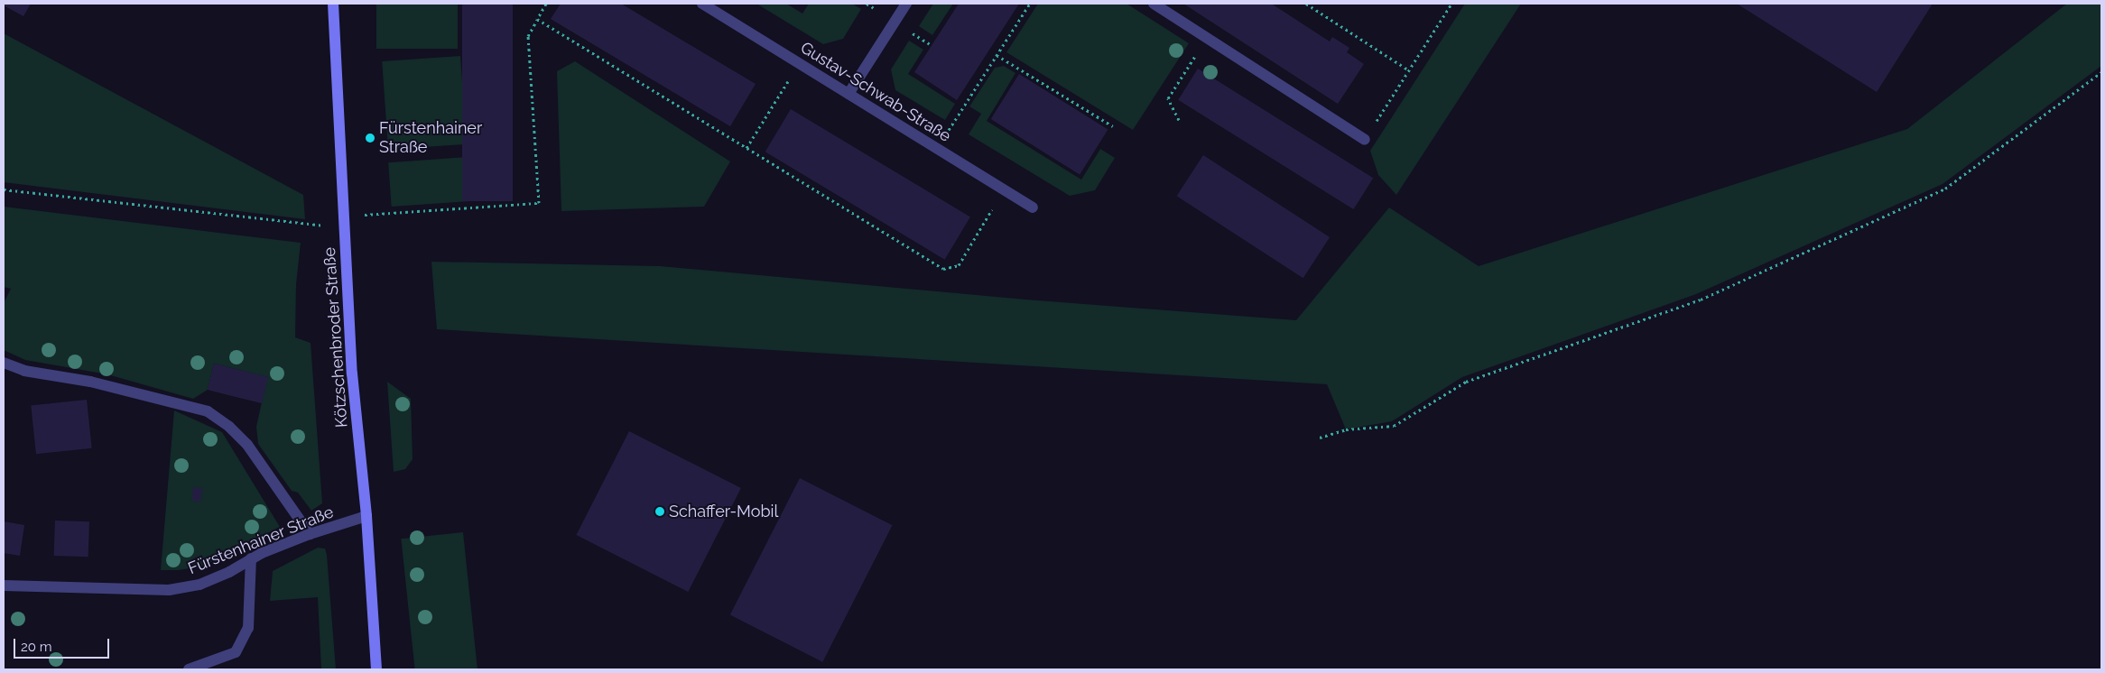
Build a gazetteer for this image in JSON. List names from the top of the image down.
{
  "streets": {
    "street": ["Gustav-Schwab-Straße", "Kötzschenbroder Straße", "Fürstenhainer Straße"]
  },
  "crossings": [
    ["Kötzschenbroder Straße", "Fürstenhainer Straße"]
  ],
  "places": ["Fürstenhainer Straße", "Schaffer-Mobil"],
  "scale_bar": "20 m"
}
